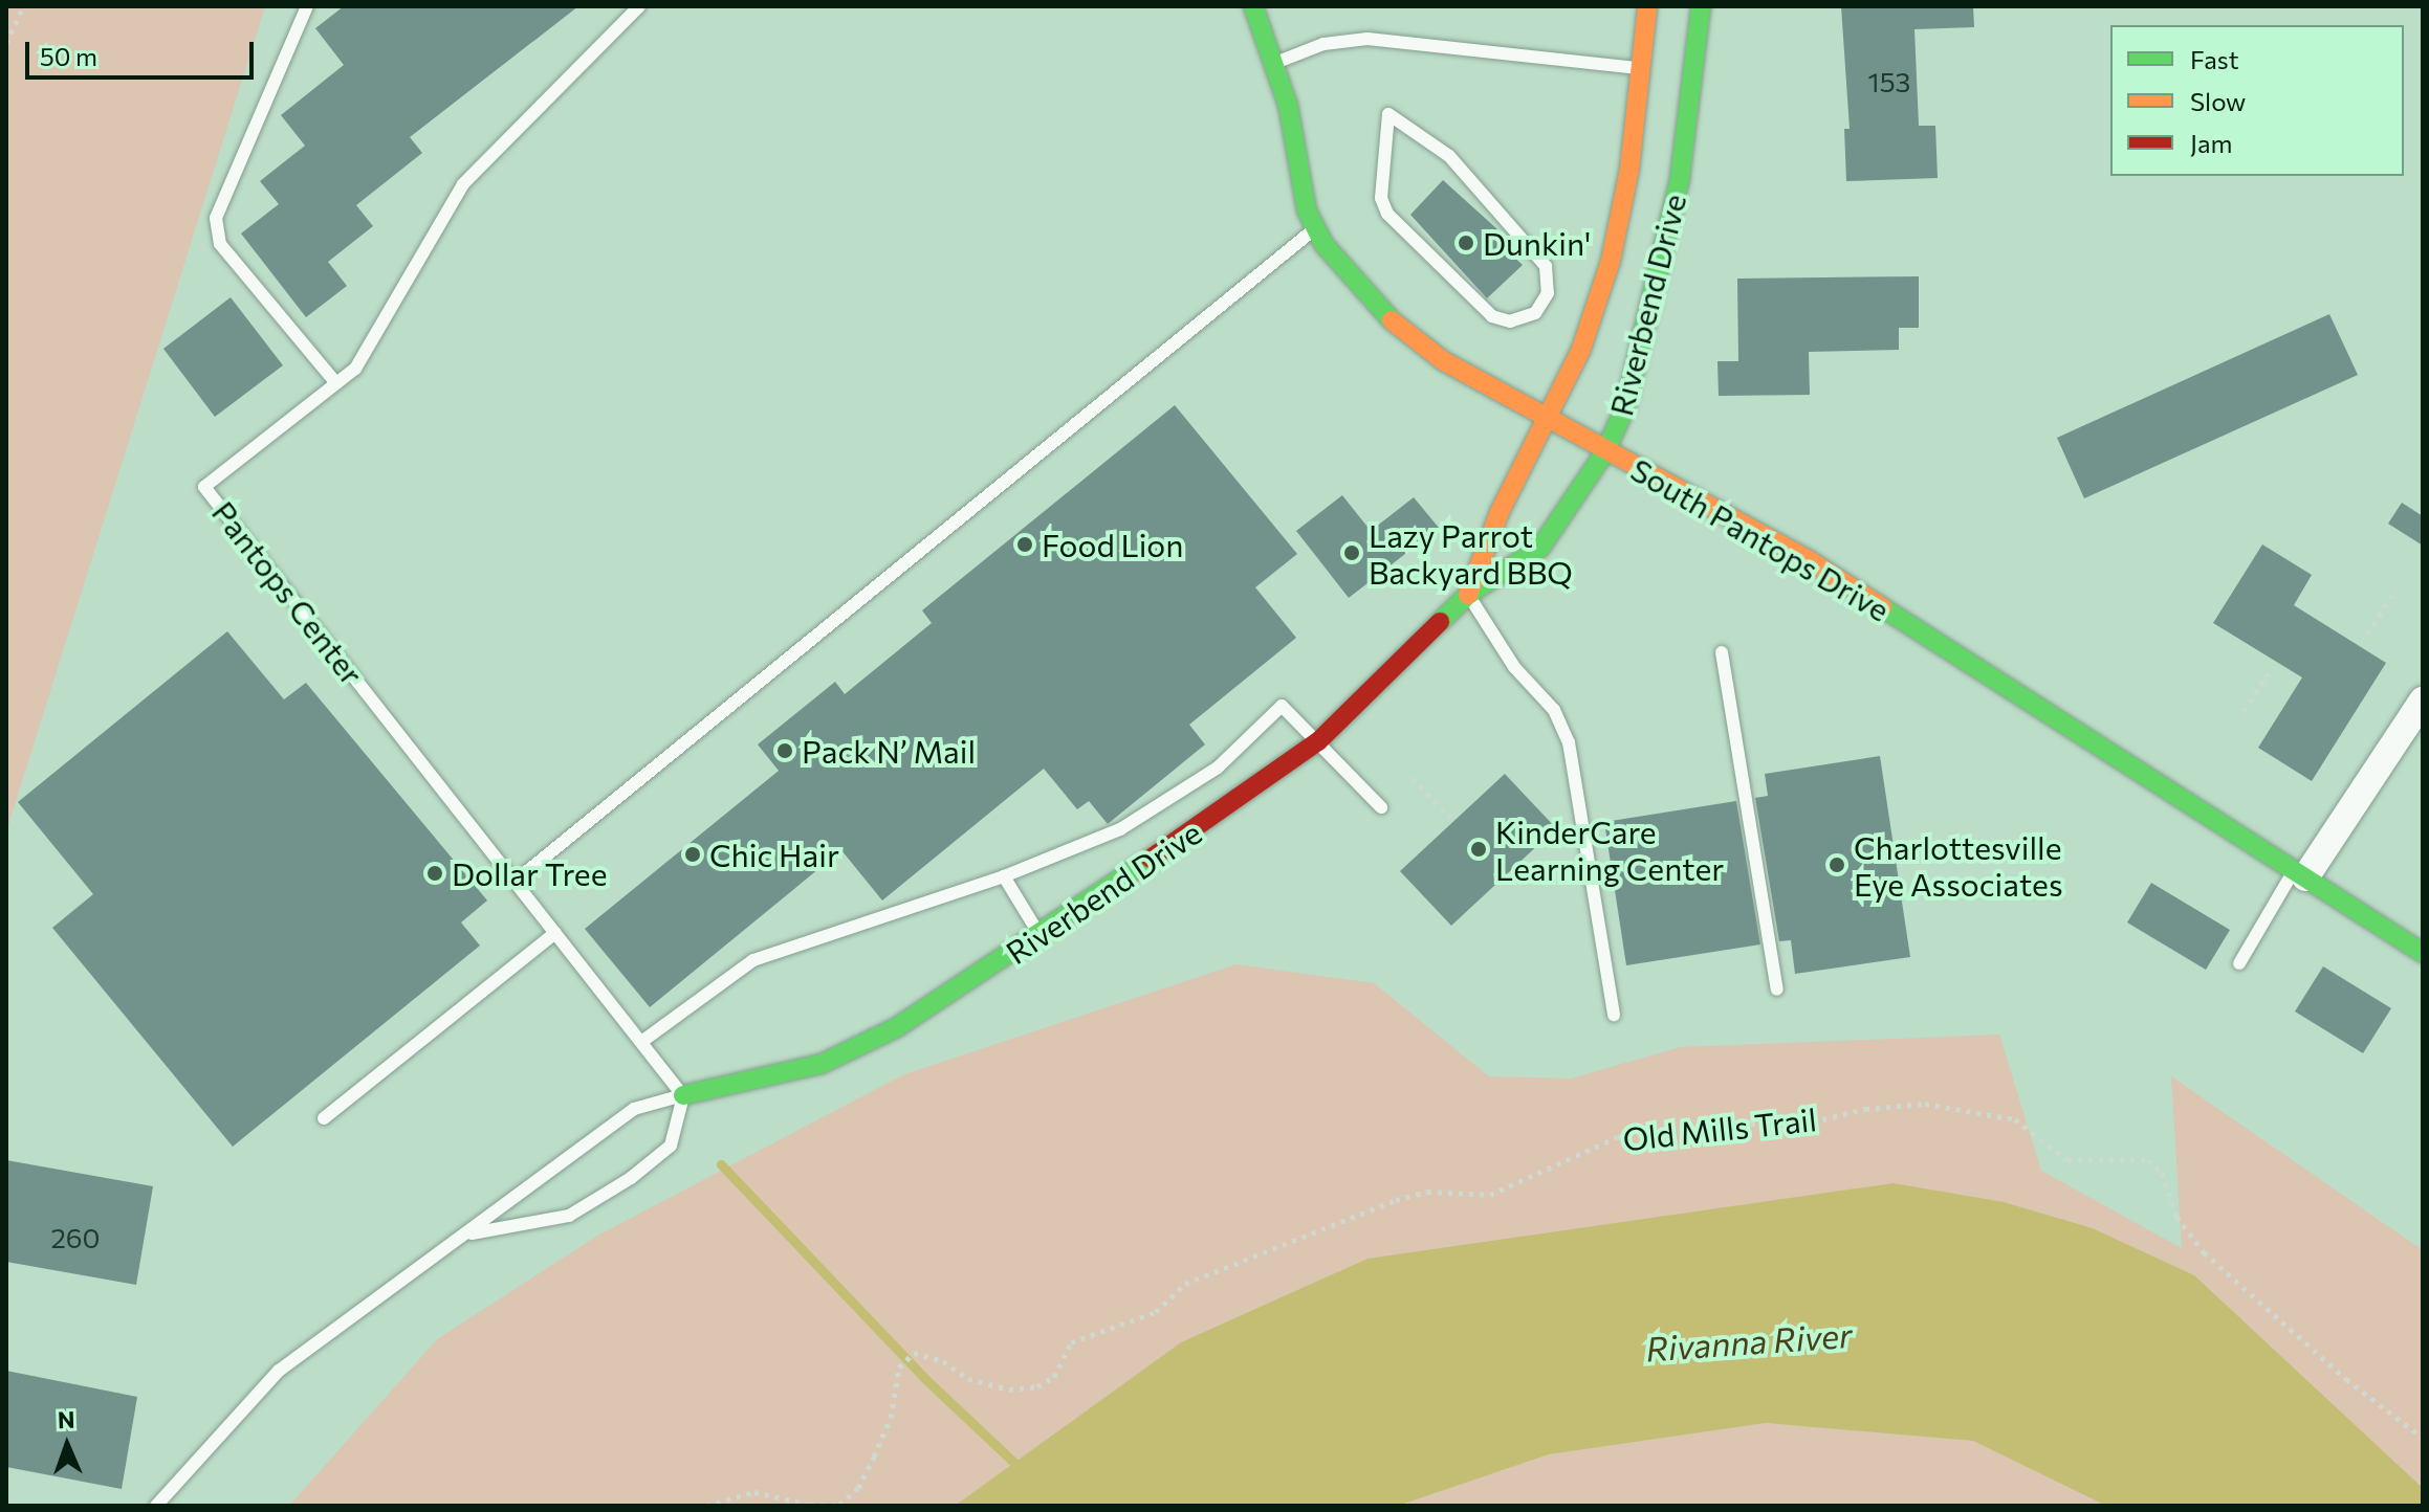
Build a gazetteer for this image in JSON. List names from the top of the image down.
{
  "streets": {
    "street": ["Riverbend Drive", "South Pantops Drive"],
    "lane": ["Pantops Center"],
    "path": ["Old Mills Trail"]
  },
  "crossings": [
    ["Riverbend Drive", "South Pantops Drive"],
    ["Riverbend Drive", "Pantops Center"]
  ],
  "water": ["Rivanna River"],
  "places": [
    "Dunkin'",
    "Food Lion",
    "Lazy Parrot Backyard BBQ",
    "Pack N’ Mail",
    "KinderCare Learning Center",
    "Chic Hair",
    "Charlottesville Eye Associates",
    "Dollar Tree"
  ],
  "house_numbers": ["153", "260"],
  "legend": ["Fast", "Slow", "Jam"],
  "scale_bar": "50 m",
  "north": "top"
}
